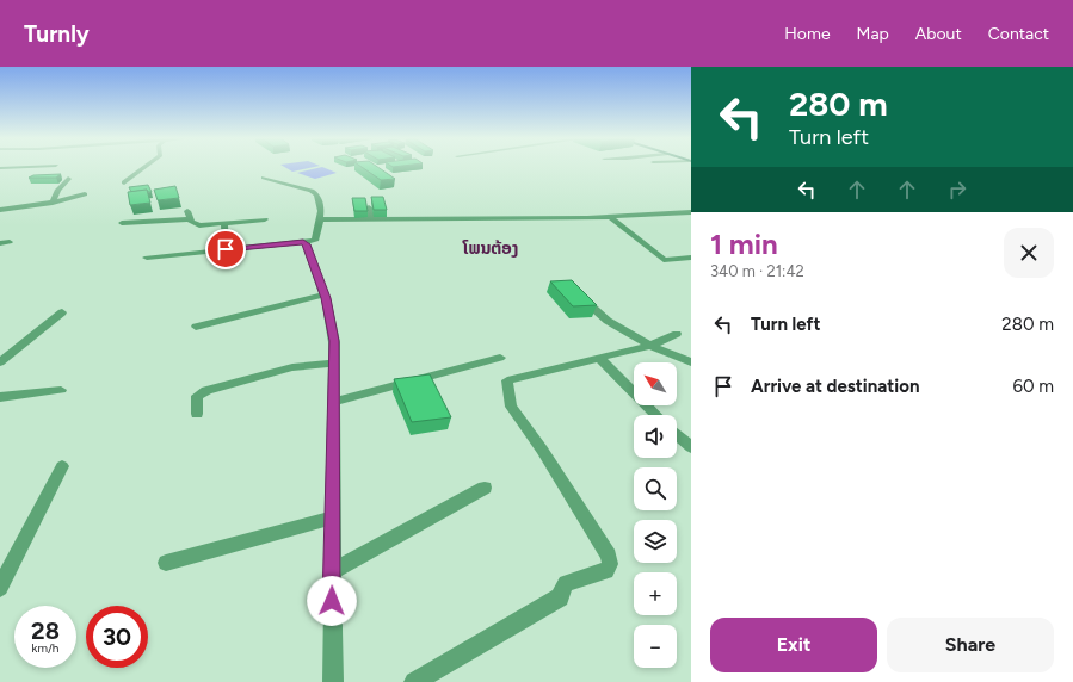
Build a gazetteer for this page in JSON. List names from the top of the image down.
{
  "districts": ["ໂພນຕ້ອງ"],
  "north": "top left",
  "page": {
    "header": "Turnly",
    "nav": [
      "Home",
      "Map",
      "About",
      "Contact"
    ],
    "turn": ["280 m", "Turn left"],
    "heading": ["1 min", "340 m · 21:42"],
    "list": [
      {
        "name": "Turn left",
        "value": "280 m"
      },
      {
        "name": "Arrive at destination",
        "value": "60 m"
      }
    ],
    "map_buttons": ["+", "−"],
    "speed": "28 km/h",
    "limit": "30",
    "buttons": ["Exit", "Share"]
  }
}
